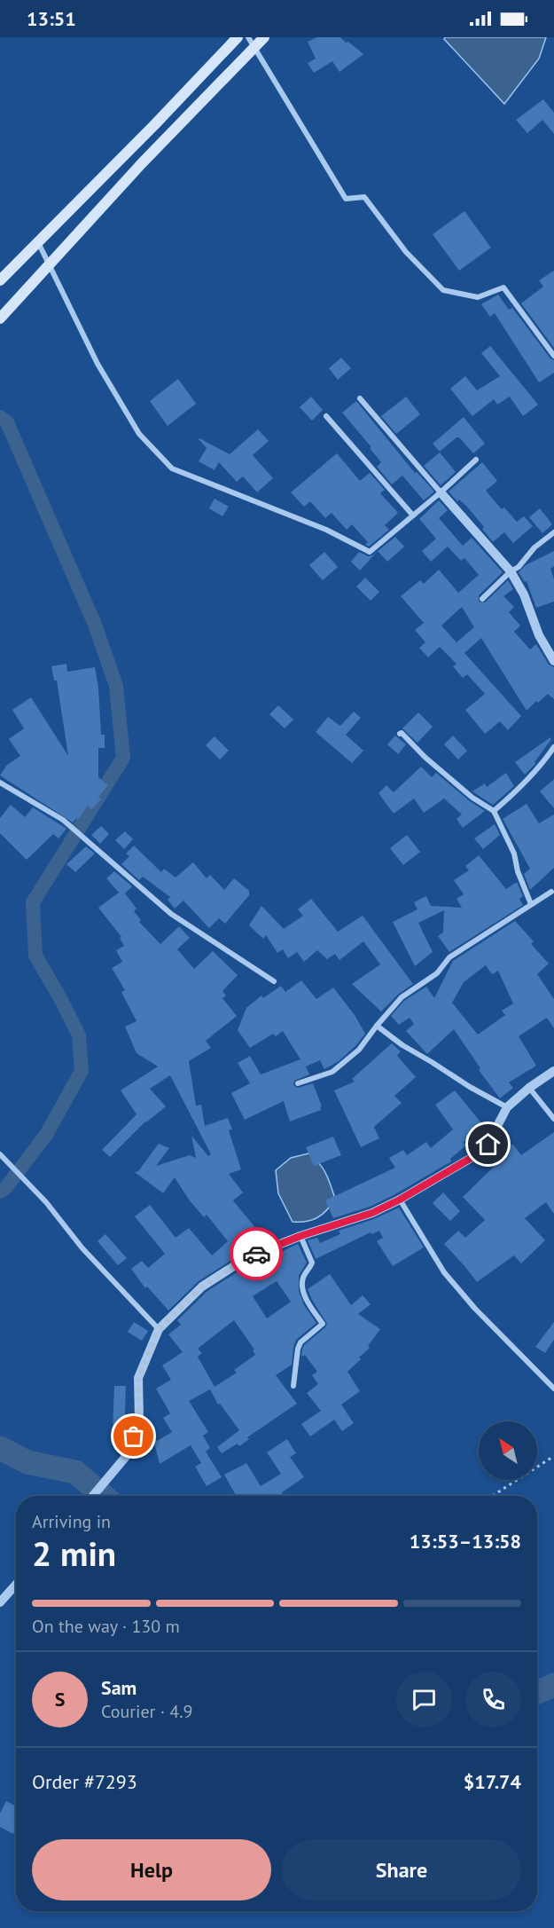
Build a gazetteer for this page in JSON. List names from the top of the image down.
{
  "north": "top left",
  "page": {
    "status": "13:51",
    "heading": ["2 min", "Arriving in", "13:53–13:58"],
    "panel": [
      "Sam",
      "Courier · 4.9",
      "Order #7293",
      "$17.74"
    ],
    "bar": "On the way · 130 m",
    "round": "S",
    "buttons": ["Help", "Share"]
  }
}
